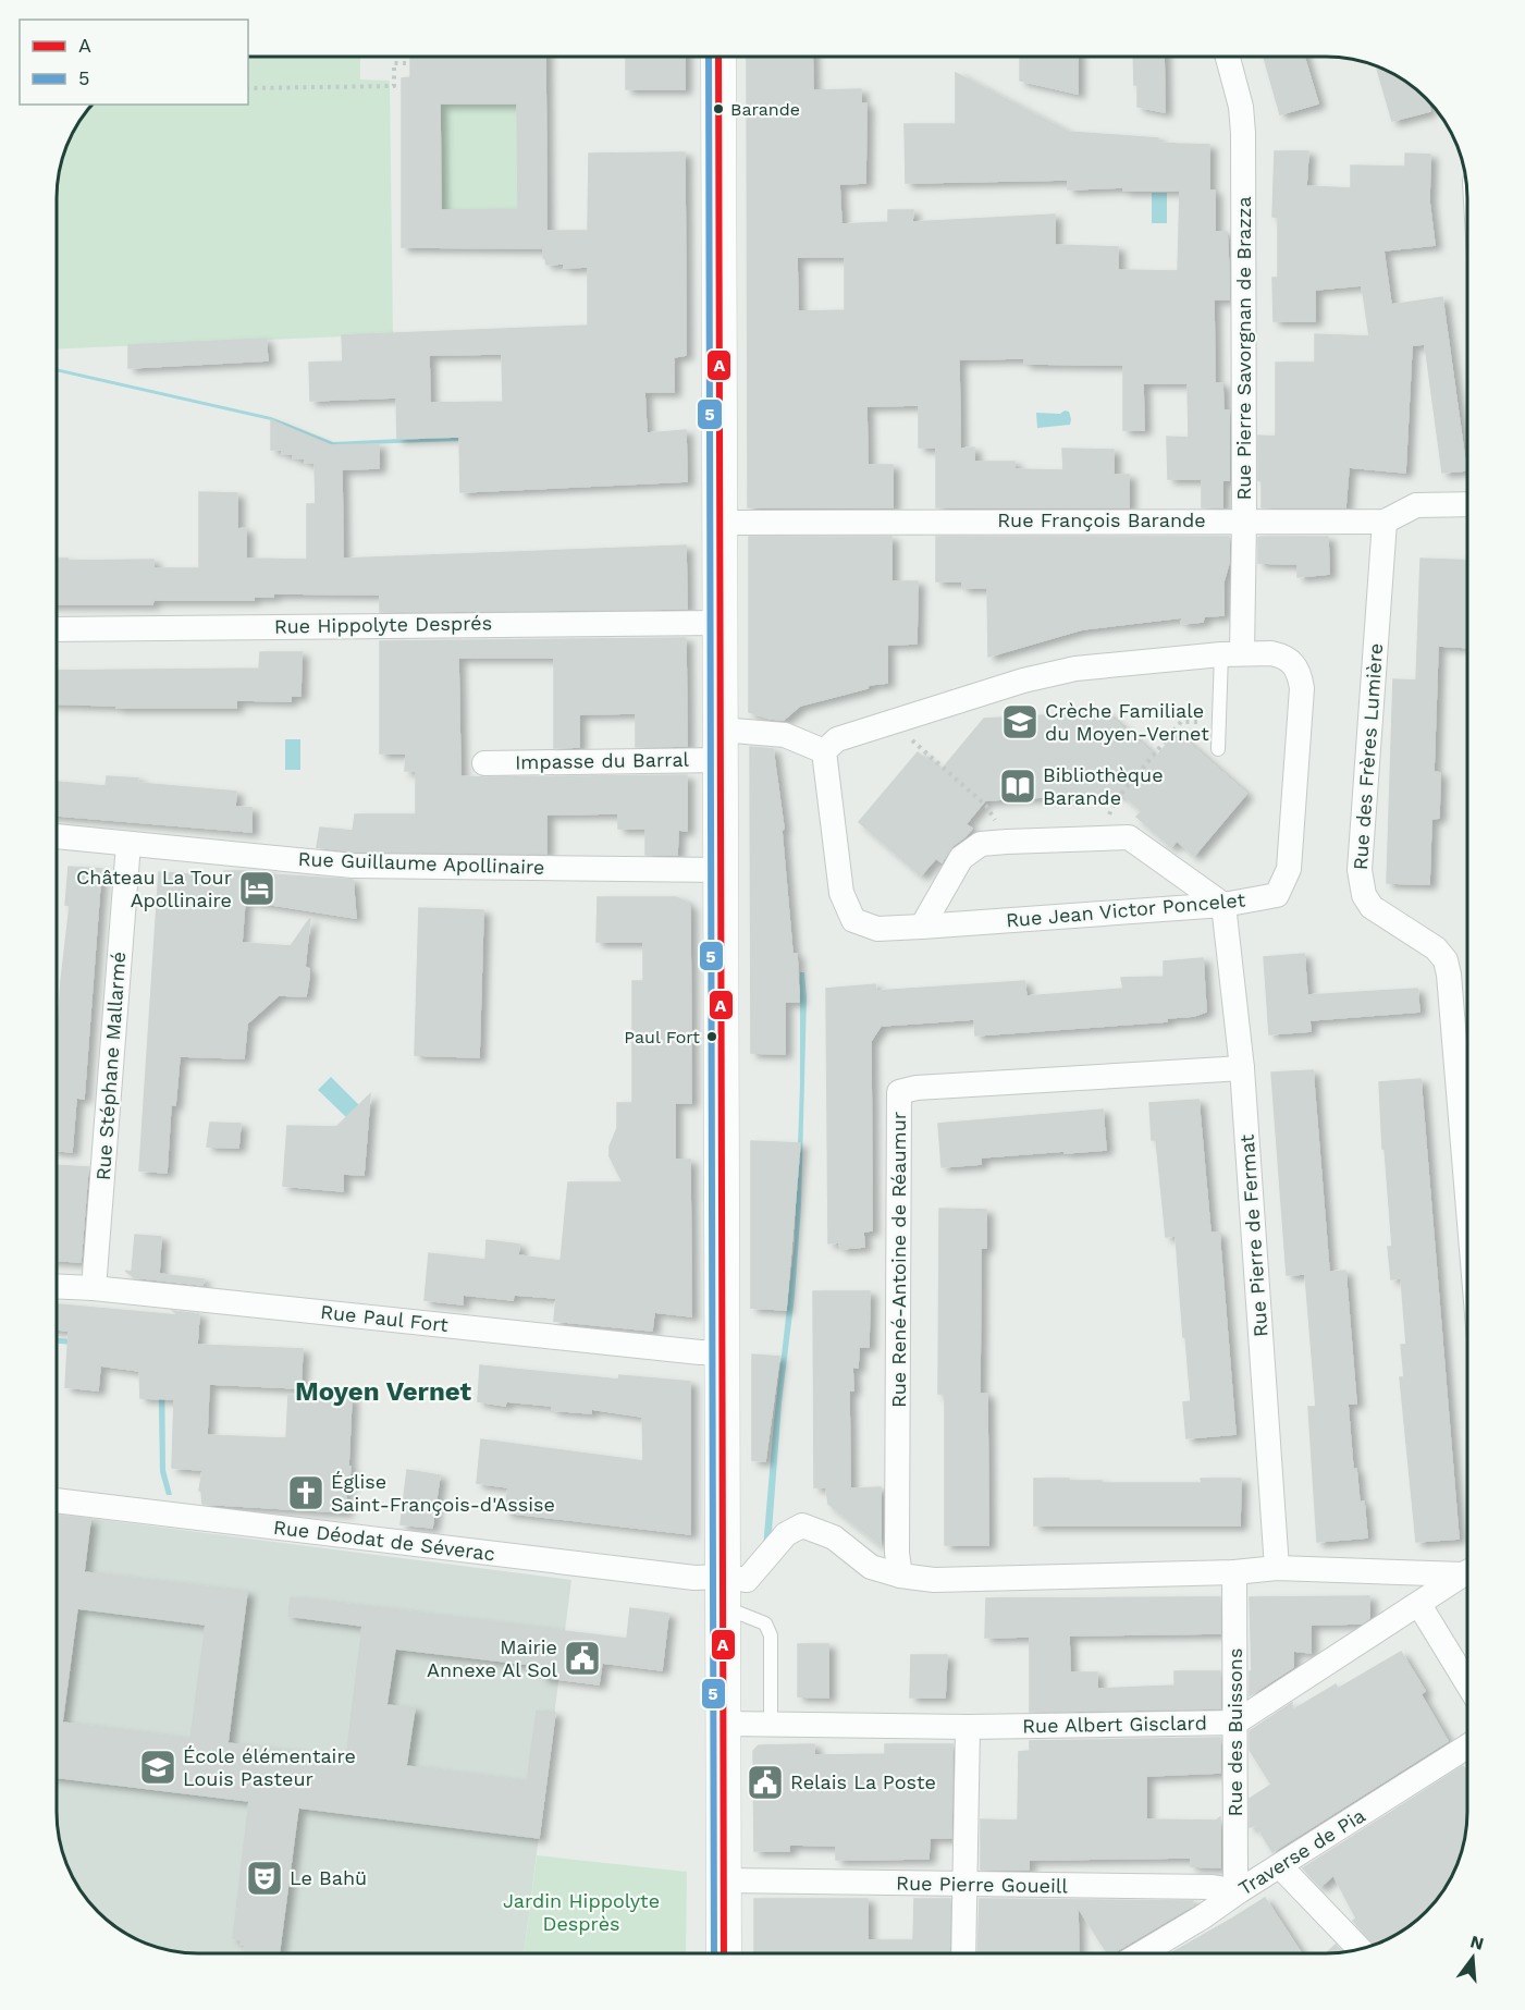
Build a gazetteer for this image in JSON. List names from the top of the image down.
{
  "streets": {
    "street": [
      "Rue Pierre Savorgnan de Brazza",
      "Rue François Barande",
      "Rue Hippolyte Després",
      "Rue des Frères Lumière",
      "Impasse du Barral",
      "Rue Guillaume Apollinaire",
      "Rue Jean Victor Poncelet",
      "Rue Stéphane Mallarmé",
      "Rue Pierre de Fermat",
      "Rue René-Antoine de Réaumur",
      "Rue Paul Fort",
      "Rue Déodat de Séverac",
      "Rue Albert Gisclard",
      "Rue des Buissons",
      "Traverse de Pia",
      "Rue Pierre Goueill"
    ]
  },
  "crossings": [
    ["Rue Pierre Savorgnan de Brazza", "Rue François Barande"],
    ["Rue Pierre Savorgnan de Brazza", "Rue Jean Victor Poncelet"],
    ["Rue François Barande", "Rue des Frères Lumière"],
    ["Impasse du Barral", "Rue Jean Victor Poncelet"],
    ["Rue Guillaume Apollinaire", "Rue Stéphane Mallarmé"],
    ["Rue Jean Victor Poncelet", "Rue Pierre de Fermat"],
    ["Rue Stéphane Mallarmé", "Rue Paul Fort"],
    ["Rue Pierre de Fermat", "Rue René-Antoine de Réaumur"],
    ["Rue Albert Gisclard", "Rue des Buissons"],
    ["Rue des Buissons", "Traverse de Pia"],
    ["Rue des Buissons", "Rue Pierre Goueill"],
    ["Traverse de Pia", "Rue Pierre Goueill"]
  ],
  "districts": ["Moyen Vernet"],
  "parks": ["Jardin Hippolyte Desprès"],
  "places": {
    "other": ["Barande", "Paul Fort"],
    "school or university": ["Crèche Familiale du Moyen-Vernet", "École élémentaire Louis Pasteur"],
    "library": ["Bibliothèque Barande"],
    "hotel": ["Château La Tour Apollinaire"],
    "church": ["Église Saint-François-d'Assise"],
    "public building": ["Mairie Annexe Al Sol", "Relais La Poste"],
    "theatre": ["Le Bahü"]
  },
  "lines": ["transit line 5", "transit line A"],
  "legend": ["A", "5"],
  "north": "top"
}
